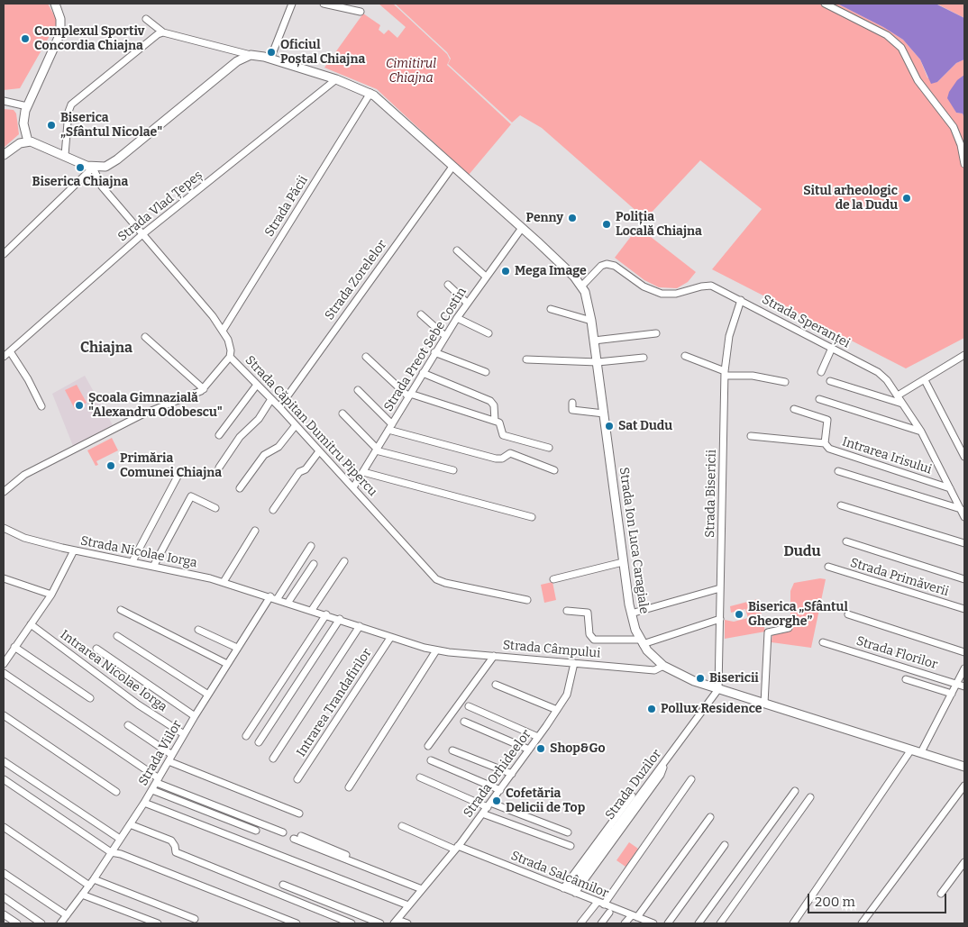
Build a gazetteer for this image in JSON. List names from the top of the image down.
{
  "streets": {
    "main road": ["Strada Ion Luca Caragiale"],
    "street": [
      "Strada Vlad Țepeș",
      "Strada Păcii",
      "Strada Zorelelor",
      "Strada Speranței",
      "Strada Preot Sebe Costin",
      "Strada Căpitan Dumitru Pipercu",
      "Intrarea Irisului",
      "Strada Bisericii",
      "Strada Nicolae Iorga",
      "Strada Primăverii",
      "Strada Câmpului",
      "Strada Florilor",
      "Intrarea Nicolae Iorga",
      "Intrarea Trandafirilor",
      "Strada Viilor",
      "Strada Orhideelor",
      "Strada Duzilor",
      "Strada Salcâmilor"
    ]
  },
  "crossings": [
    ["Strada Vlad Țepeș", "Strada Căpitan Dumitru Pipercu"],
    ["Strada Păcii", "Strada Căpitan Dumitru Pipercu"],
    ["Strada Păcii", "Strada Ion Luca Caragiale"],
    ["Strada Zorelelor", "Strada Căpitan Dumitru Pipercu"],
    ["Strada Zorelelor", "Strada Ion Luca Caragiale"],
    ["Strada Speranței", "Intrarea Irisului"],
    ["Strada Speranței", "Strada Bisericii"],
    ["Strada Speranței", "Strada Ion Luca Caragiale"],
    ["Strada Preot Sebe Costin", "Strada Căpitan Dumitru Pipercu"],
    ["Strada Preot Sebe Costin", "Strada Ion Luca Caragiale"],
    ["Strada Bisericii", "Strada Ion Luca Caragiale"],
    ["Strada Bisericii", "Strada Duzilor"],
    ["Strada Ion Luca Caragiale", "Strada Câmpului"],
    ["Strada Ion Luca Caragiale", "Strada Duzilor"],
    ["Strada Nicolae Iorga", "Strada Câmpului"],
    ["Strada Nicolae Iorga", "Strada Viilor"],
    ["Strada Câmpului", "Intrarea Trandafirilor"],
    ["Strada Câmpului", "Strada Viilor"],
    ["Strada Câmpului", "Strada Orhideelor"],
    ["Intrarea Nicolae Iorga", "Strada Viilor"],
    ["Strada Orhideelor", "Strada Salcâmilor"],
    ["Strada Duzilor", "Strada Salcâmilor"]
  ],
  "districts": ["Chiajna", "Dudu"],
  "parks": ["Cimitirul Chiajna"],
  "places": [
    "Complexul Sportiv Concordia Chiajna",
    "Oficiul Poștal Chiajna",
    "Biserica „Sfântul Nicolae\"",
    "Biserica Chiajna",
    "Situl arheologic de la Dudu",
    "Penny",
    "Poliția Locală Chiajna",
    "Mega Image",
    "Școala Gimnazială \"Alexandru Odobescu\"",
    "Sat Dudu",
    "Primăria Comunei Chiajna",
    "Biserica „Sfântul Gheorghe”",
    "Bisericii",
    "Pollux Residence",
    "Shop&Go",
    "Cofetăria Delicii de Top"
  ],
  "scale_bar": "200 m"
}
